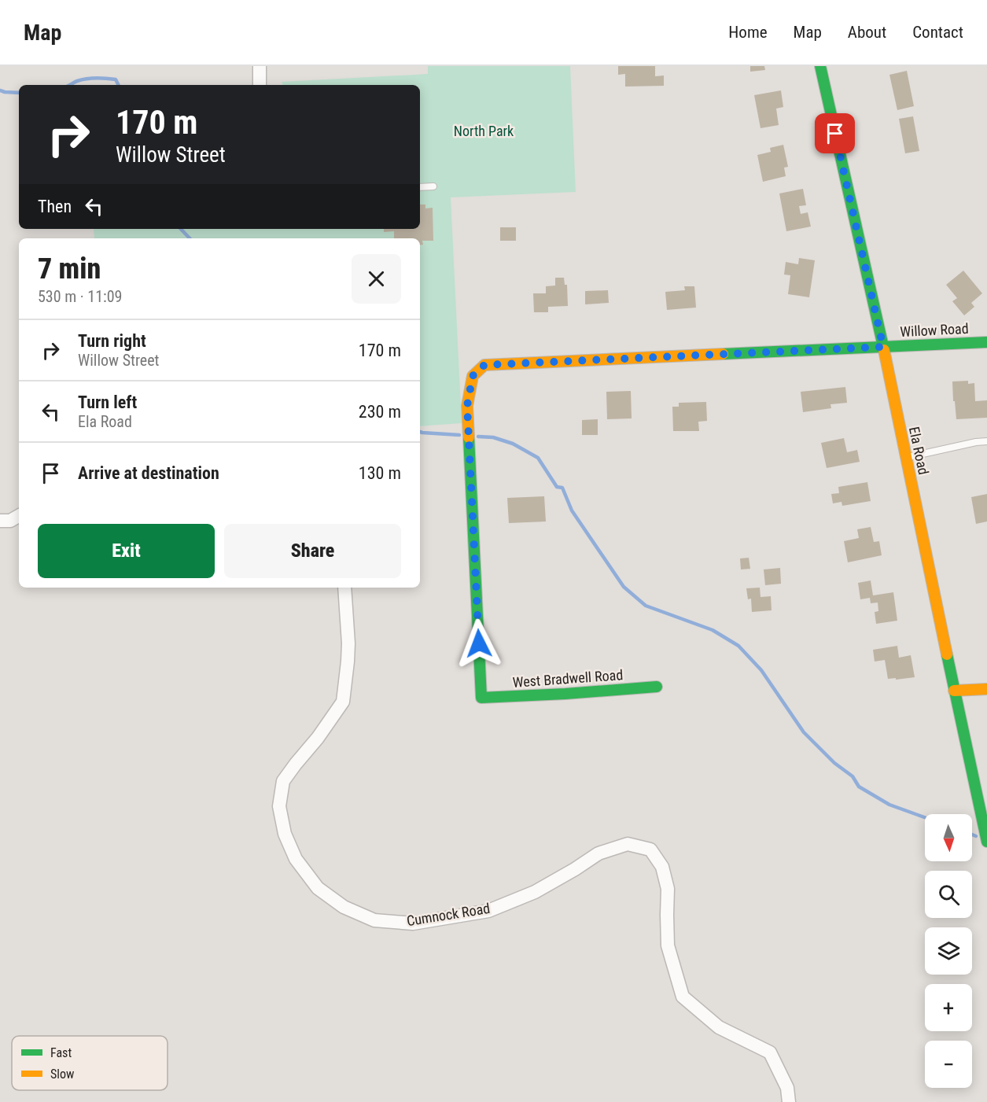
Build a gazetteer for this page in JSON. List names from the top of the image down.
{
  "streets": {
    "street": [
      "Willow Road",
      "Ela Road",
      "West Bradwell Road",
      "Cumnock Road"
    ]
  },
  "crossings": [
    ["Willow Road", "Ela Road"],
    ["Willow Road", "West Bradwell Road"]
  ],
  "parks": ["North Park"],
  "legend": ["Fast", "Slow"],
  "north": "bottom",
  "page": {
    "header": "Map",
    "nav": [
      "Home",
      "Map",
      "About",
      "Contact"
    ],
    "turn": ["170 m", "Willow Street"],
    "then": "Then",
    "heading": ["7 min", "530 m · 11:09"],
    "list": [
      {
        "name": "Turn right",
        "note": "Willow Street",
        "value": "170 m"
      },
      {
        "name": "Turn left",
        "note": "Ela Road",
        "value": "230 m"
      },
      {
        "name": "Arrive at destination",
        "value": "130 m"
      }
    ],
    "buttons": ["Exit", "Share"],
    "map_buttons": ["+", "−"]
  }
}
